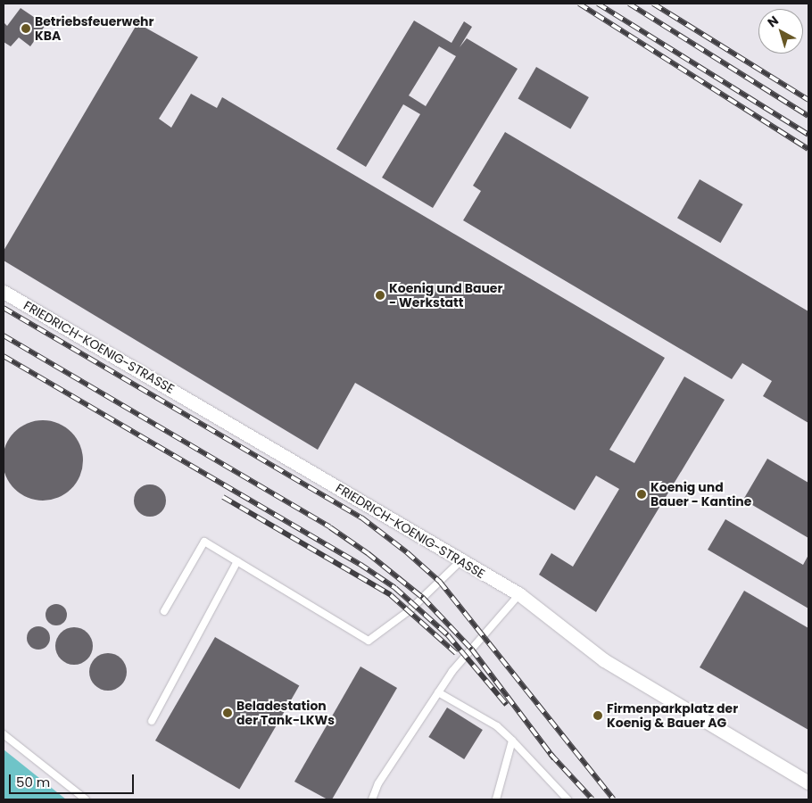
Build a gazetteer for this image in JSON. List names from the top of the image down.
{
  "streets": {
    "street": ["FRIEDRICH-KOENIG-STRASSE"]
  },
  "places": [
    "Betriebsfeuerwehr KBA",
    "Koenig und Bauer - Werkstatt",
    "Koenig und Bauer - Kantine",
    "Beladestation der Tank-LKWs",
    "Firmenparkplatz der Koenig & Bauer AG"
  ],
  "scale_bar": "50 m",
  "north": "top left"
}
